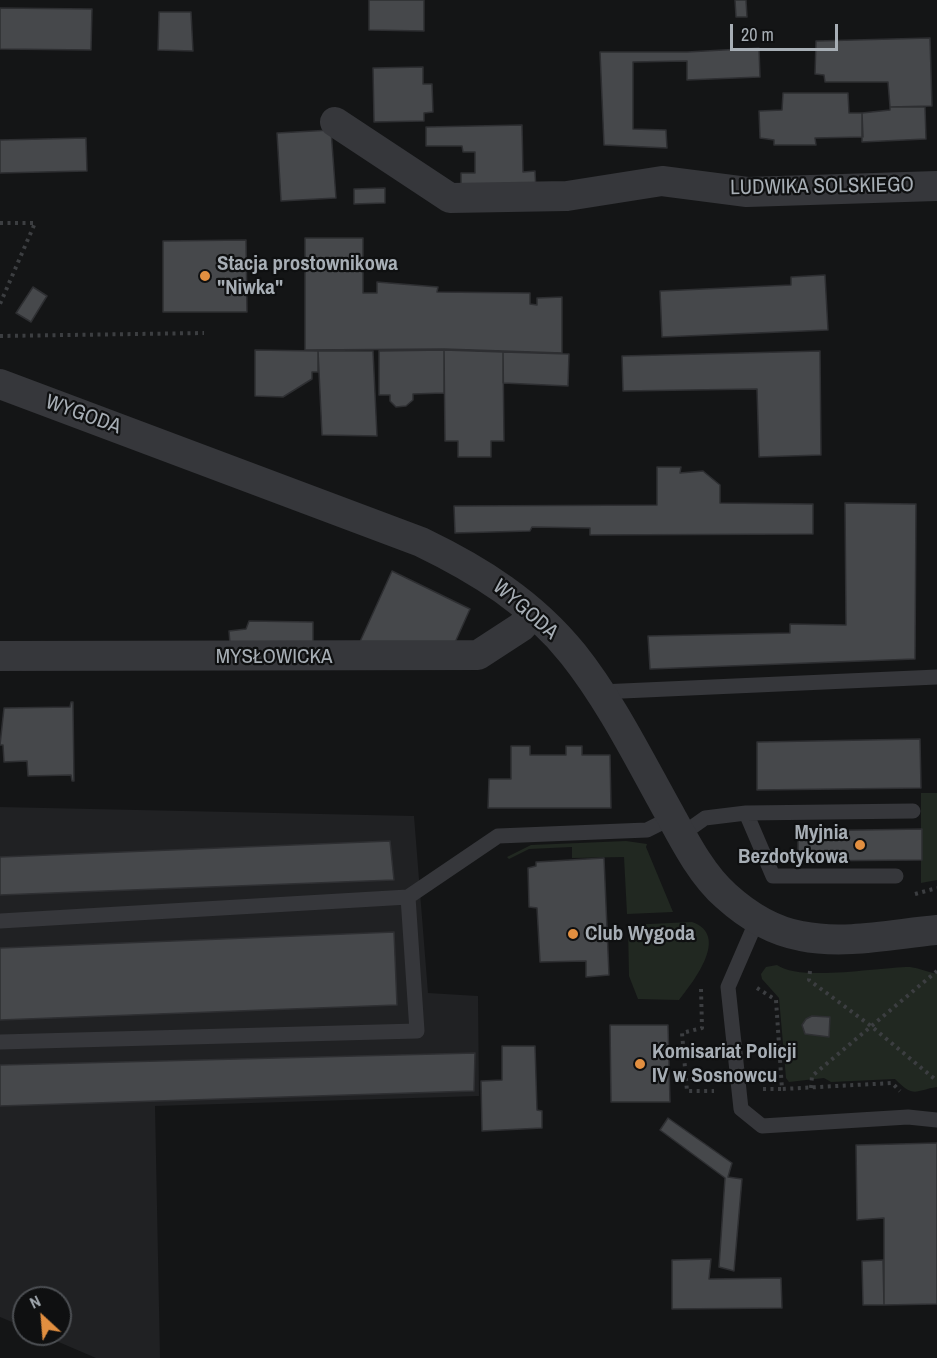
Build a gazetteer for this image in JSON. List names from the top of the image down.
{
  "streets": {
    "street": ["LUDWIKA SOLSKIEGO", "WYGODA", "MYSŁOWICKA"]
  },
  "crossings": [
    ["WYGODA", "MYSŁOWICKA"]
  ],
  "places": [
    "Stacja prostownikowa \"Niwka\"",
    "Myjnia Bezdotykowa",
    "Club Wygoda",
    "Komisariat Policji IV w Sosnowcu"
  ],
  "scale_bar": "20 m",
  "north": "top left"
}
